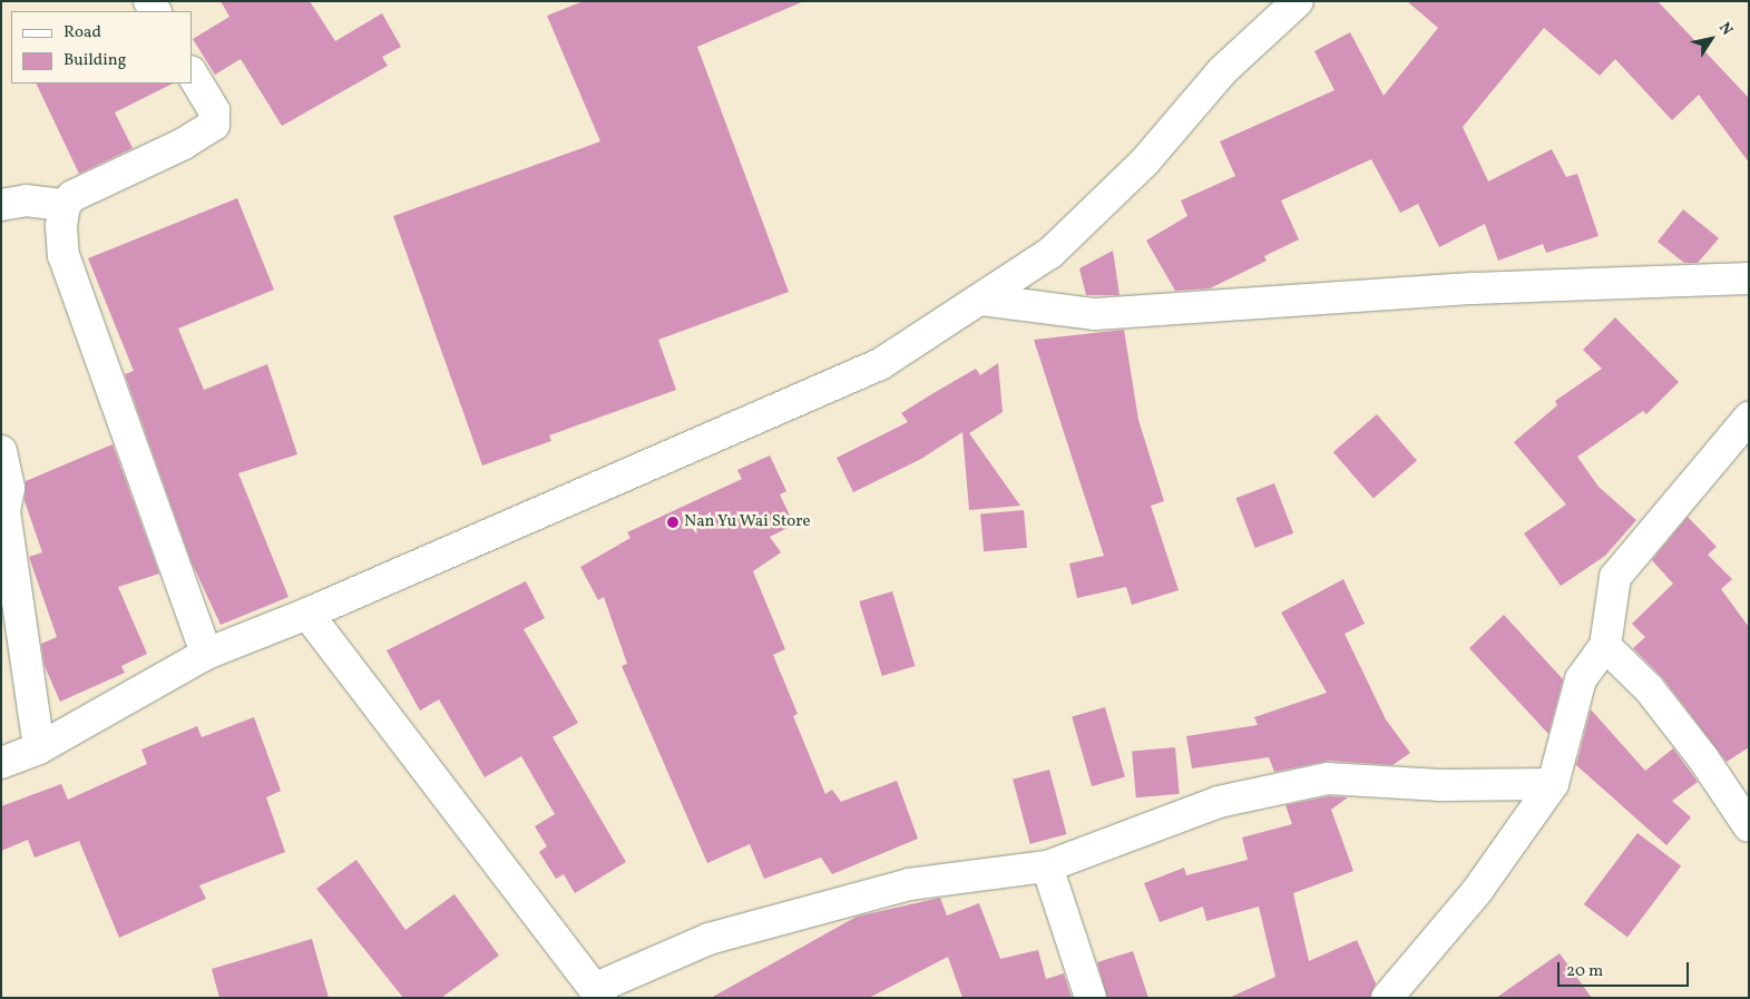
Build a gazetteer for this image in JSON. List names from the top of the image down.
{
  "places": ["Nan Yu Wai Store"],
  "legend": ["Road", "Building"],
  "scale_bar": "20 m",
  "north": "top right"
}
